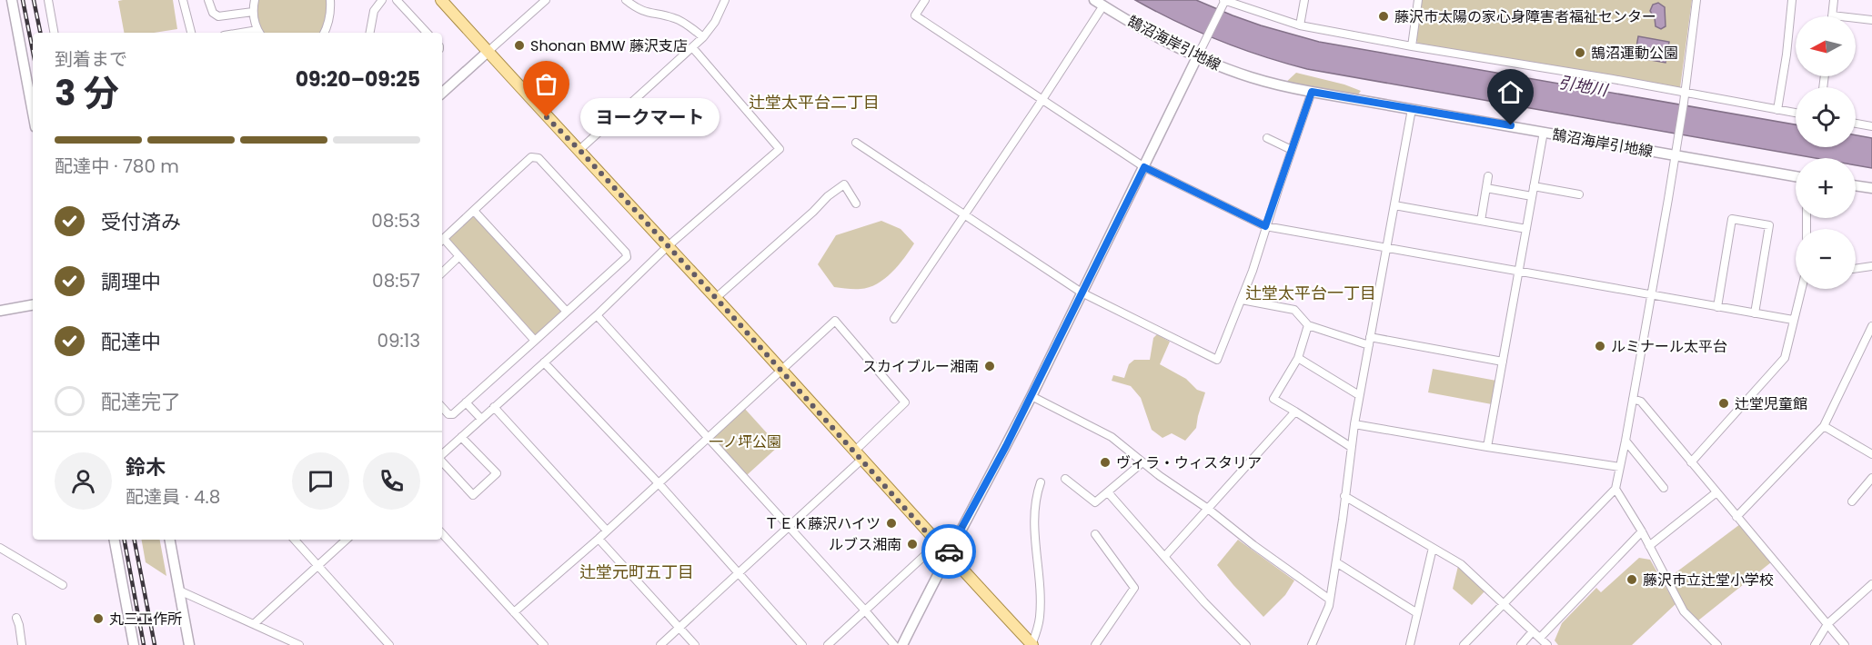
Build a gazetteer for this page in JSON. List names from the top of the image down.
{
  "streets": {
    "street": ["鵠沼海岸引地線"]
  },
  "districts": ["辻堂太平台二丁目", "辻堂太平台一丁目", "辻堂元町五丁目"],
  "water": ["引地川"],
  "parks": ["一ノ坪公園"],
  "places": [
    "藤沢市太陽の家心身障害者福祉センター",
    "Shonan BMW 藤沢支店",
    "鵠沼運動公園",
    "ヨークマート",
    "ルミナール太平台",
    "スカイブルー湘南",
    "辻堂児童館",
    "ヴィラ・ウィスタリア",
    "ＴＥＫ藤沢ハイツ",
    "ルブス湘南",
    "藤沢市立辻堂小学校",
    "丸三工作所"
  ],
  "north": "left",
  "page": {
    "map_buttons": ["+", "−"],
    "heading": ["3 分", "到着まで", "09:20–09:25"],
    "panel": ["鈴木", "配達員 · 4.8"],
    "bubble": "ヨークマート",
    "bar": "配達中 · 780 m",
    "list": [
      ["受付済み", "08:53"],
      ["調理中", "08:57"],
      ["配達中", "09:13"],
      "配達完了"
    ]
  }
}
